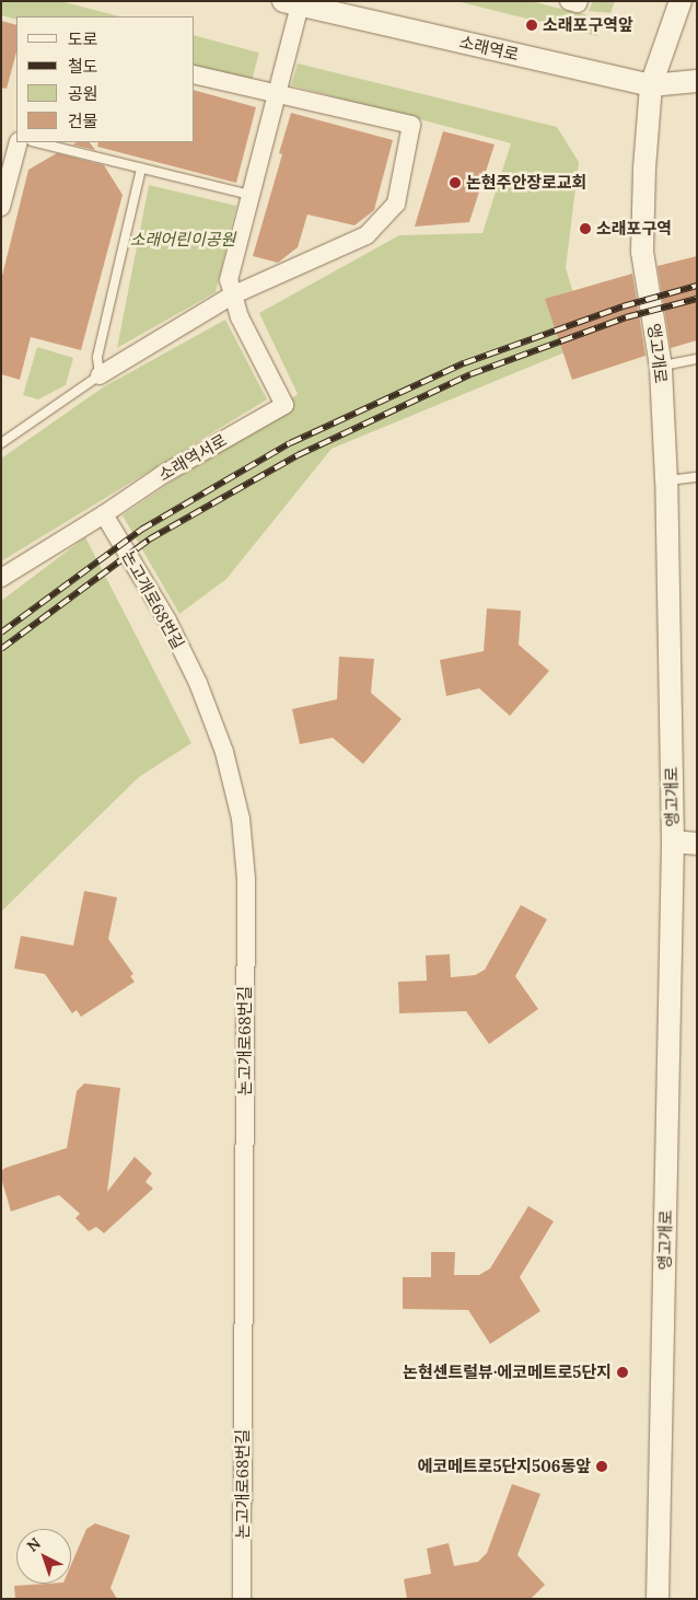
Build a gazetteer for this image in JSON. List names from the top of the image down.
{
  "streets": {
    "street": [
      "소래역로",
      "앵고개로",
      "소래역서로",
      "논고개로68번길"
    ]
  },
  "crossings": [
    ["소래역로", "앵고개로"],
    ["소래역로", "소래역서로"],
    ["소래역서로", "논고개로68번길"]
  ],
  "parks": ["소래어린이공원"],
  "places": [
    "소래포구역앞",
    "논현주안장로교회",
    "소래포구역",
    "논현센트럴뷰·에코메트로5단지",
    "에코메트로5단지506동앞"
  ],
  "legend": [
    "도로",
    "철도",
    "공원",
    "건물"
  ],
  "north": "top left"
}
